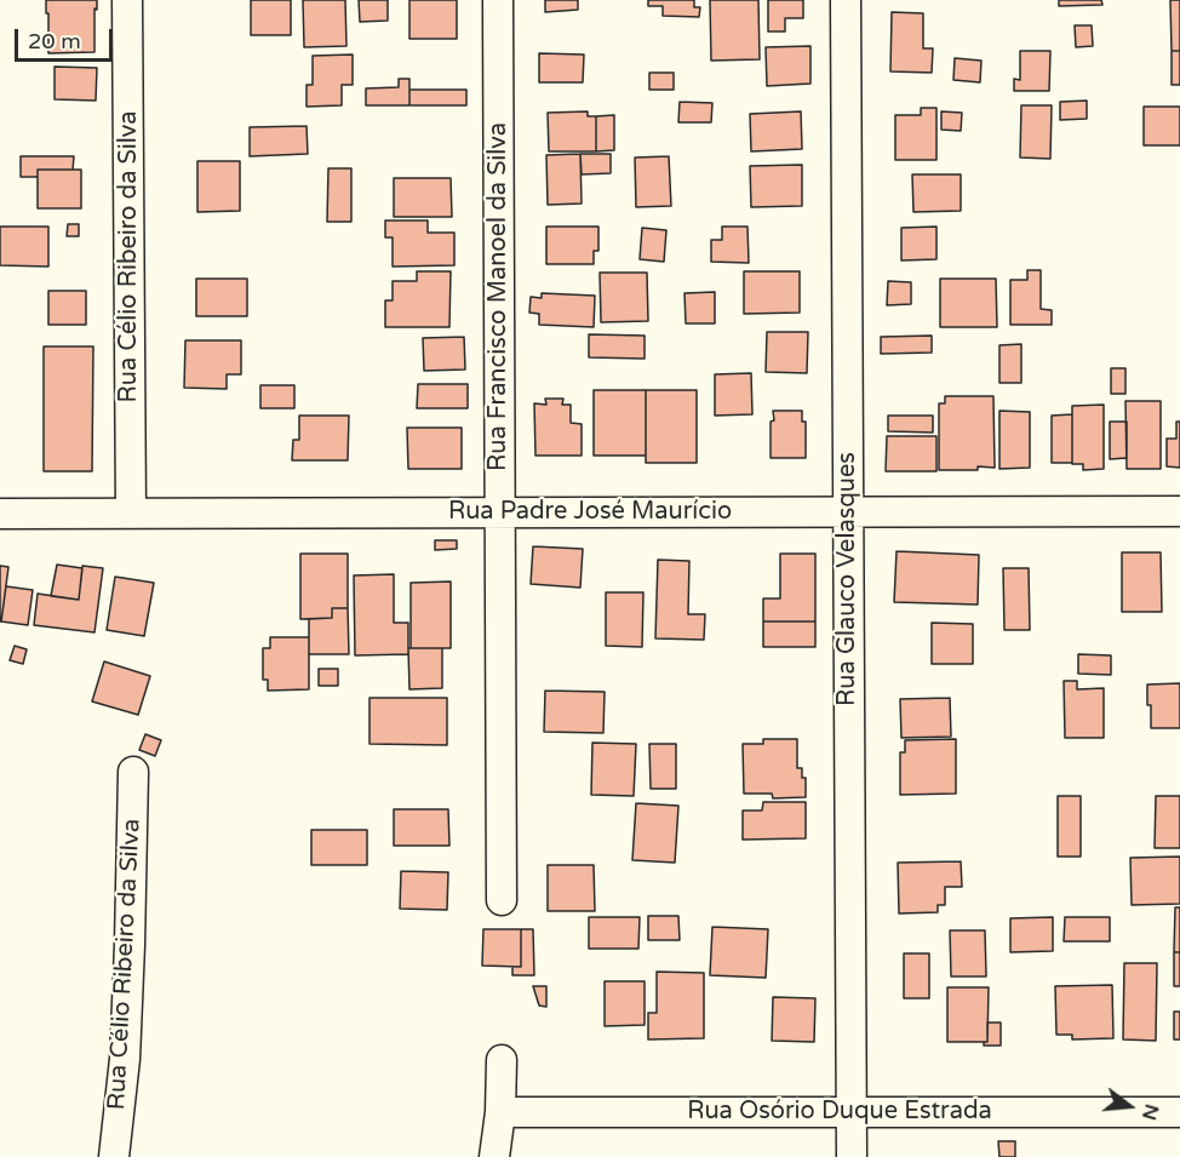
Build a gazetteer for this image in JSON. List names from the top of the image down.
{
  "streets": {
    "street": [
      "Rua Célio Ribeiro da Silva",
      "Rua Francisco Manoel da Silva",
      "Rua Padre José Maurício",
      "Rua Glauco Velasques",
      "Rua Osório Duque Estrada"
    ]
  },
  "crossings": [
    ["Rua Célio Ribeiro da Silva", "Rua Padre José Maurício"],
    ["Rua Francisco Manoel da Silva", "Rua Padre José Maurício"],
    ["Rua Padre José Maurício", "Rua Glauco Velasques"],
    ["Rua Glauco Velasques", "Rua Osório Duque Estrada"]
  ],
  "scale_bar": "20 m",
  "north": "right"
}
